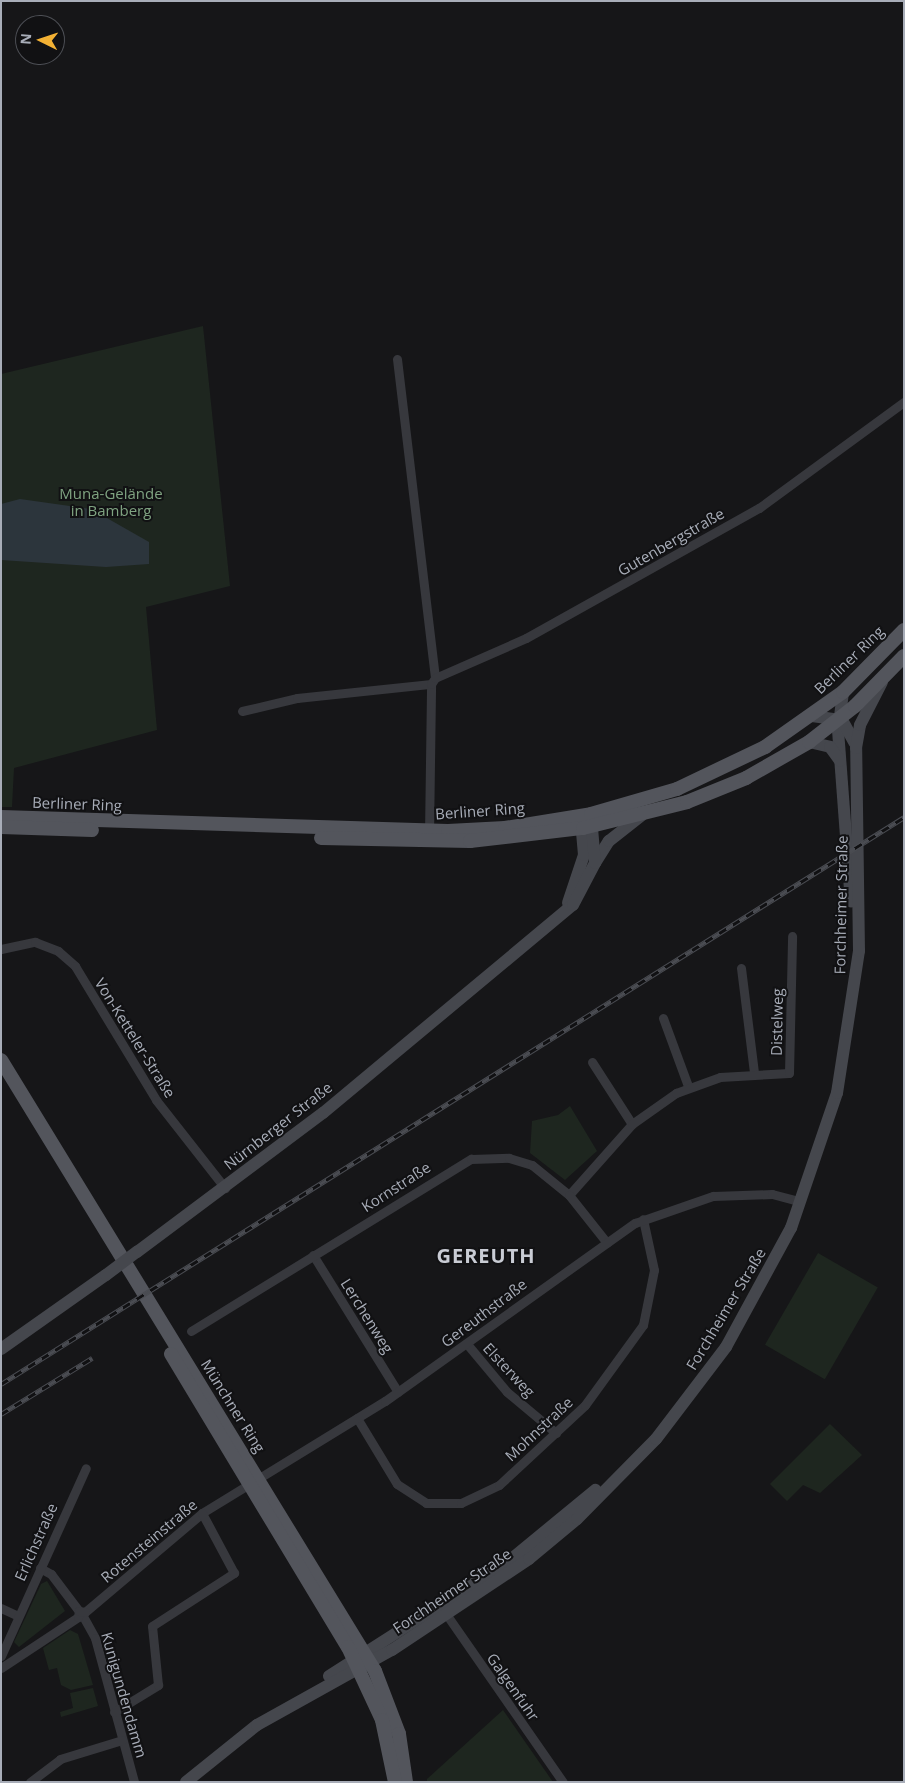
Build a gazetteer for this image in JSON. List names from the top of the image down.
{
  "streets": {
    "main road": ["Berliner Ring", "Münchner Ring"],
    "street": [
      "Gutenbergstraße",
      "Forchheimer Straße",
      "Distelweg",
      "Von-Ketteler-Straße",
      "Nürnberger Straße",
      "Kornstraße",
      "Gereuthstraße",
      "Lerchenweg",
      "Elsterweg",
      "Mohnstraße",
      "Rotensteinstraße",
      "Erlichstraße",
      "Galgenfuhr",
      "Kunigundendamm"
    ]
  },
  "crossings": [
    ["Berliner Ring", "Forchheimer Straße"],
    ["Berliner Ring", "Nürnberger Straße"],
    ["Forchheimer Straße", "Gereuthstraße"],
    ["Forchheimer Straße", "Münchner Ring"],
    ["Forchheimer Straße", "Galgenfuhr"],
    ["Distelweg", "Kornstraße"],
    ["Von-Ketteler-Straße", "Nürnberger Straße"],
    ["Kornstraße", "Gereuthstraße"],
    ["Kornstraße", "Lerchenweg"],
    ["Gereuthstraße", "Lerchenweg"],
    ["Gereuthstraße", "Elsterweg"],
    ["Gereuthstraße", "Münchner Ring"],
    ["Gereuthstraße", "Mohnstraße"],
    ["Gereuthstraße", "Rotensteinstraße"],
    ["Elsterweg", "Mohnstraße"],
    ["Münchner Ring", "Rotensteinstraße"],
    ["Rotensteinstraße", "Kunigundendamm"],
    ["Erlichstraße", "Kunigundendamm"]
  ],
  "districts": ["GEREUTH"],
  "parks": ["Muna-Gelände in Bamberg"],
  "north": "left"
}
